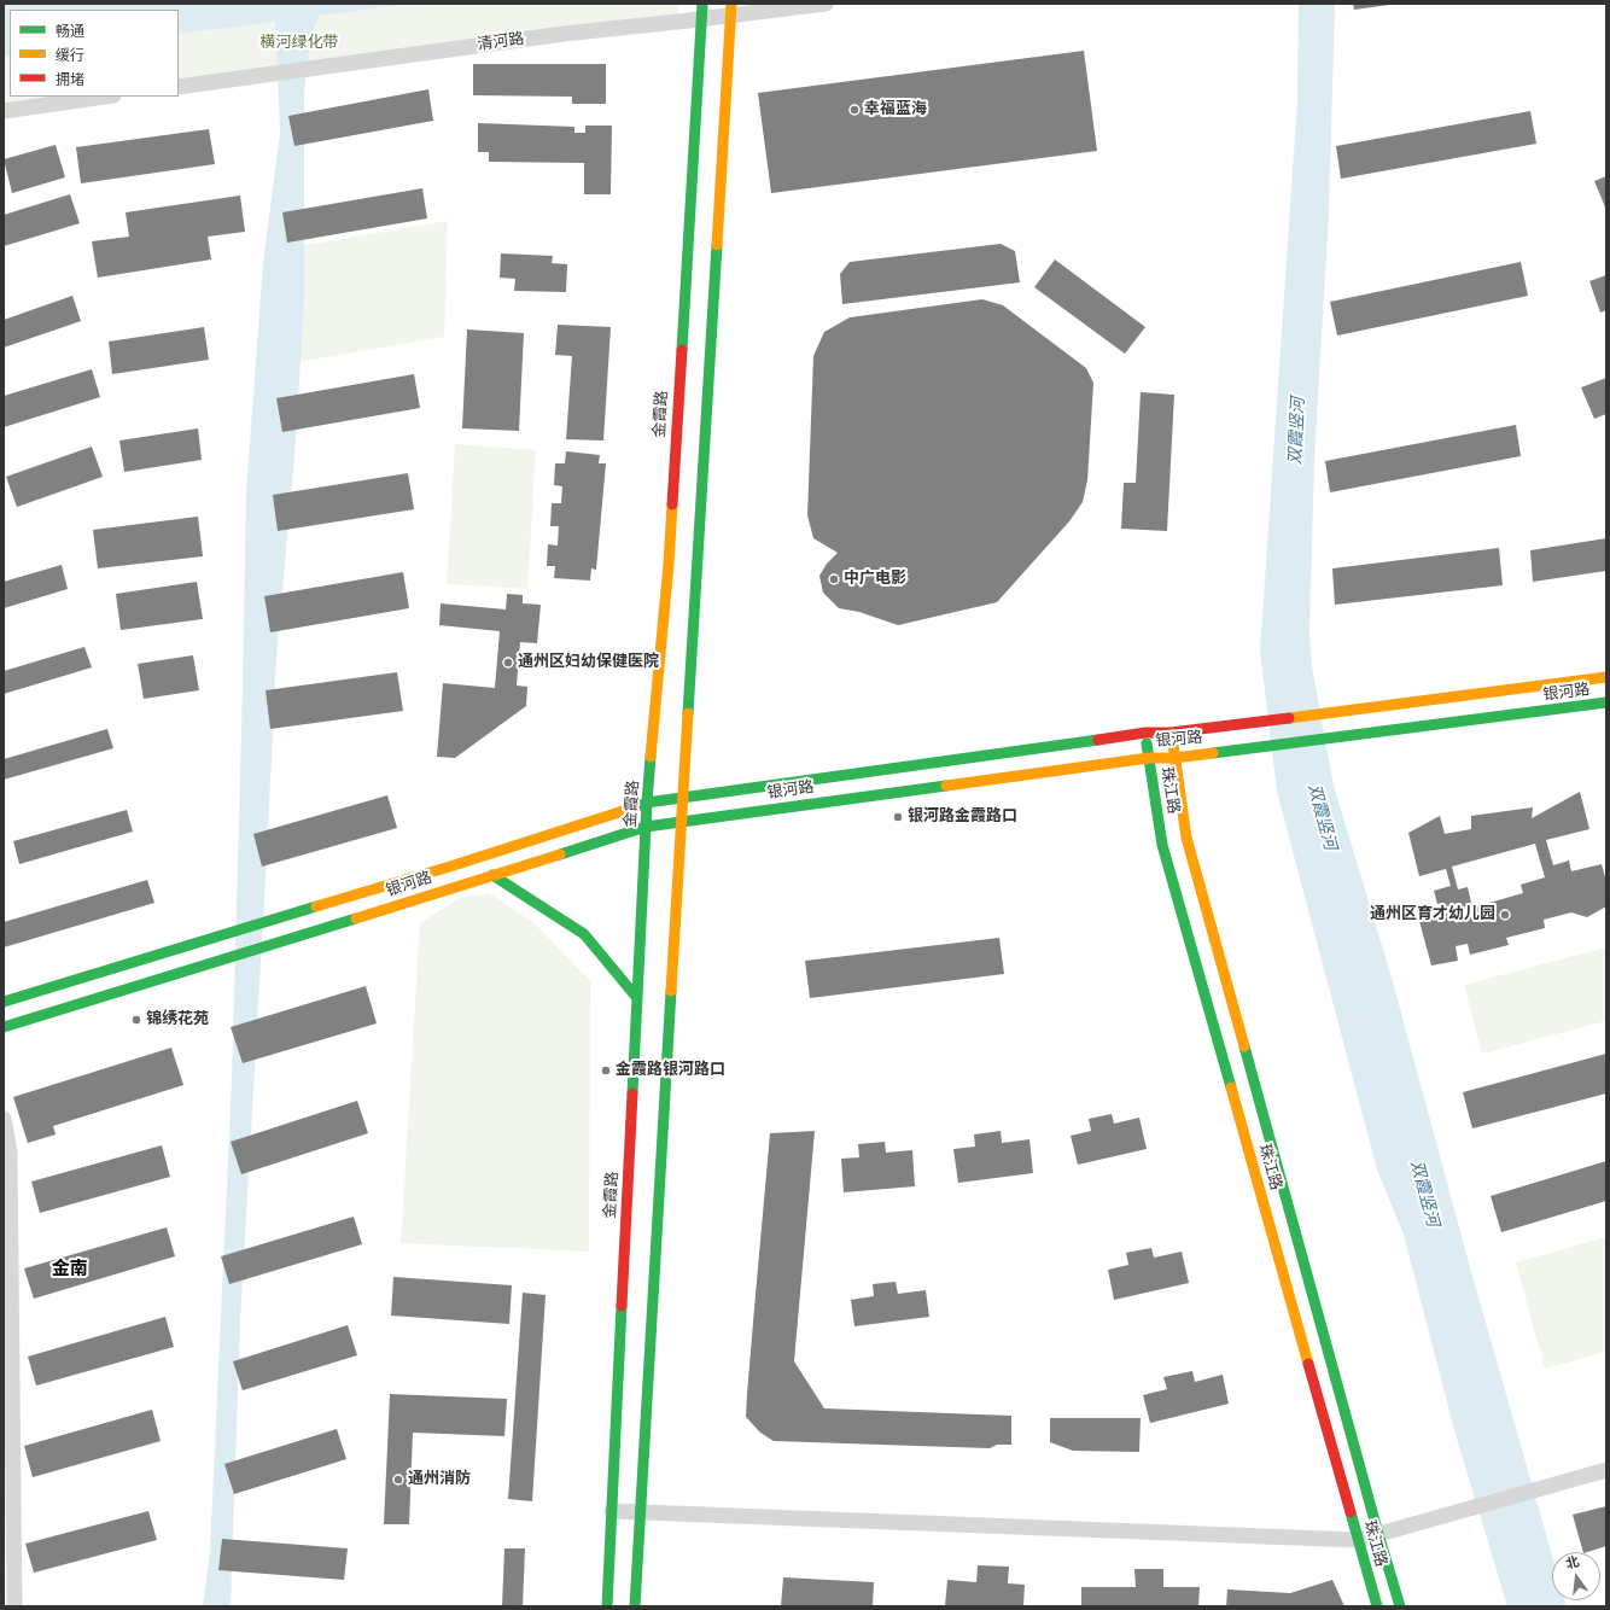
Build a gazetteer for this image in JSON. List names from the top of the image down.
{
  "streets": {
    "main road": ["金霞路", "银河路", "珠江路"],
    "street": ["清河路"]
  },
  "crossings": [
    ["清河路", "金霞路"],
    ["金霞路", "银河路"],
    ["银河路", "珠江路"]
  ],
  "districts": ["金南"],
  "water": ["双霞竖河"],
  "parks": ["横河绿化带"],
  "places": [
    "幸福蓝海",
    "中广电影",
    "通州区妇幼保健医院",
    "银河路金霞路口",
    "通州区育才幼儿园",
    "锦绣花苑",
    "金霞路银河路口",
    "通州消防"
  ],
  "legend": ["畅通", "缓行", "拥堵"],
  "north": "top"
}
